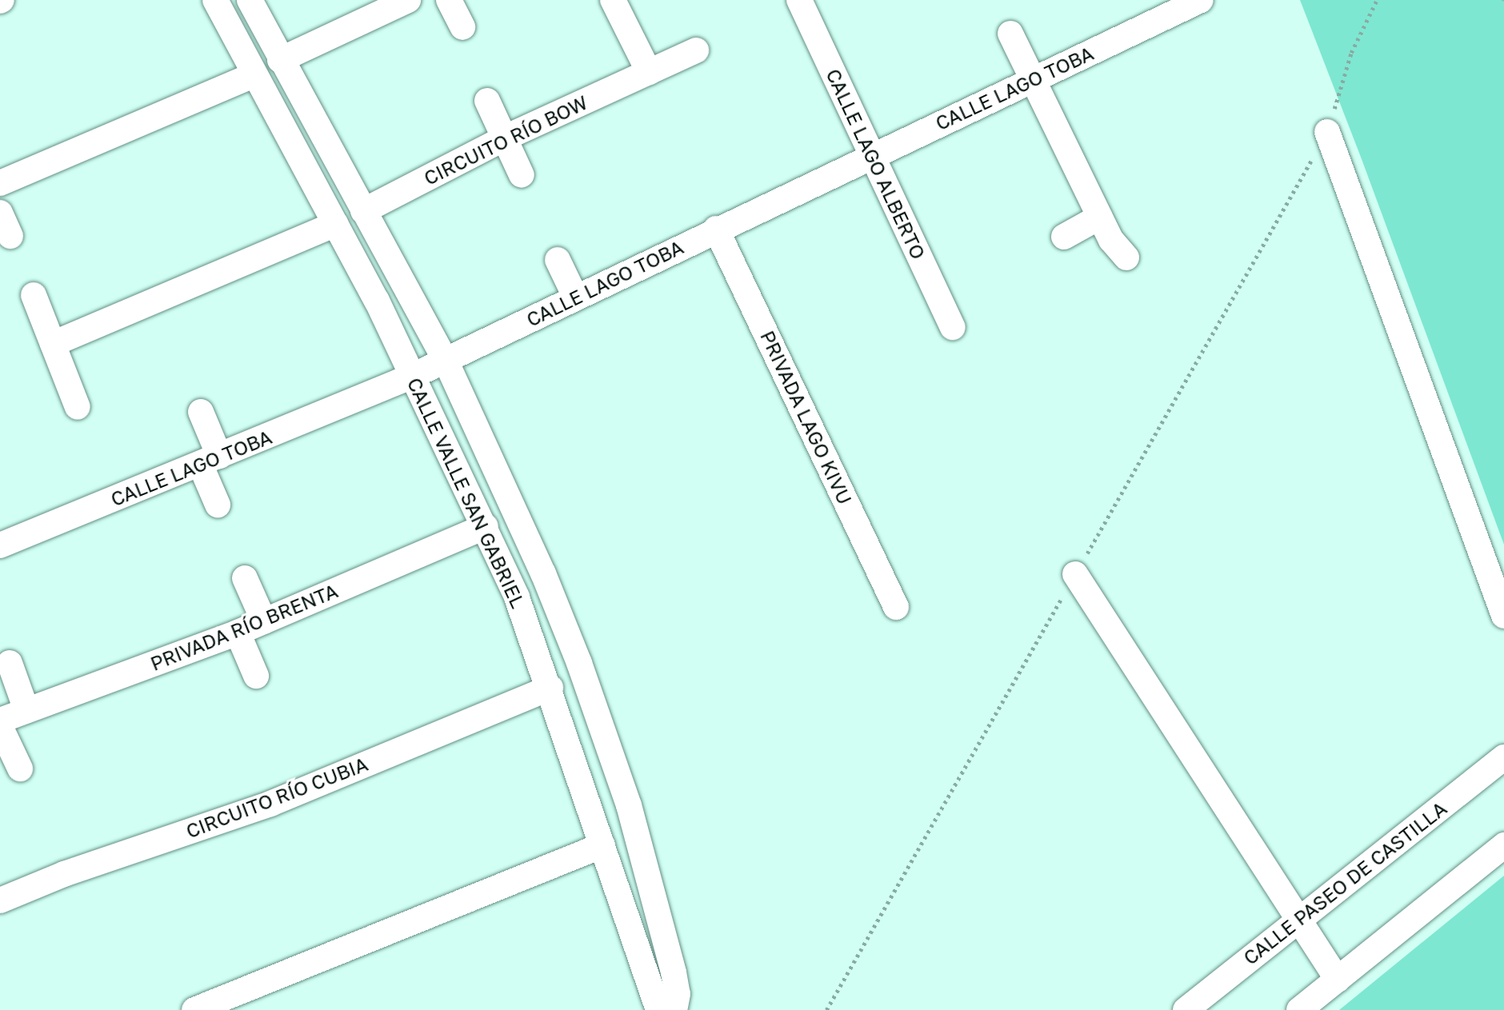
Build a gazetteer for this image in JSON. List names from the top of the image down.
{
  "streets": {
    "street": [
      "CALLE LAGO TOBA",
      "CIRCUITO RÍO BOW",
      "CALLE LAGO ALBERTO",
      "PRIVADA LAGO KIVU",
      "CALLE VALLE SAN GABRIEL",
      "PRIVADA RÍO BRENTA",
      "CIRCUITO RÍO CUBIA",
      "CALLE PASEO DE CASTILLA"
    ]
  },
  "crossings": [
    ["CALLE LAGO TOBA", "CALLE LAGO ALBERTO"],
    ["CALLE LAGO TOBA", "PRIVADA LAGO KIVU"],
    ["CALLE LAGO TOBA", "CALLE VALLE SAN GABRIEL"],
    ["CIRCUITO RÍO BOW", "CALLE VALLE SAN GABRIEL"],
    ["CALLE VALLE SAN GABRIEL", "PRIVADA RÍO BRENTA"],
    ["CALLE VALLE SAN GABRIEL", "CIRCUITO RÍO CUBIA"]
  ]
}
